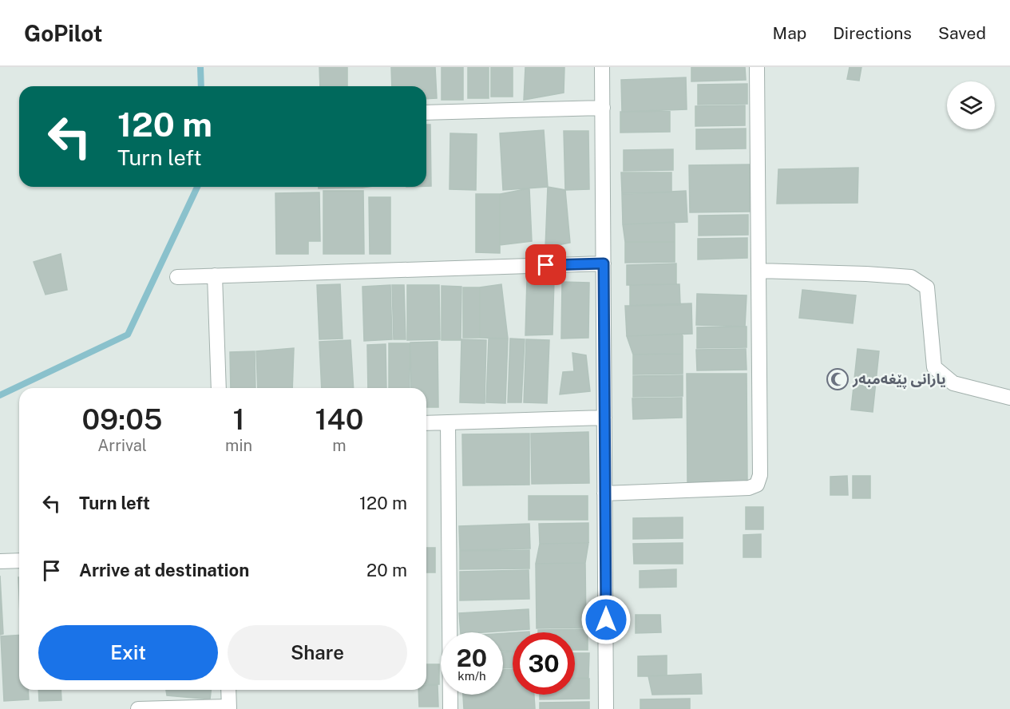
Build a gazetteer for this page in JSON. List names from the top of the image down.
{
  "places": {
    "mosque": ["یارانی پێغەمبەر"]
  },
  "page": {
    "header": "GoPilot",
    "nav": ["Map", "Directions", "Saved"],
    "turn": ["120 m", "Turn left"],
    "eta": [
      "09:05",
      "Arrival",
      "1",
      "min",
      "140",
      "m"
    ],
    "list": [
      {
        "name": "Turn left",
        "value": "120 m"
      },
      {
        "name": "Arrive at destination",
        "value": "20 m"
      }
    ],
    "buttons": ["Exit", "Share"],
    "speed": "20 km/h",
    "limit": "30"
  }
}
